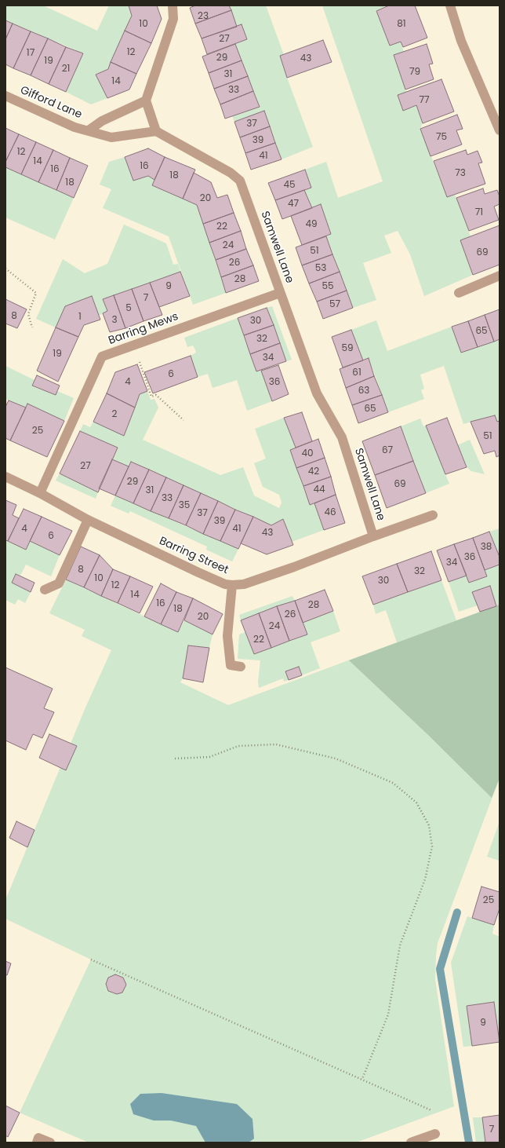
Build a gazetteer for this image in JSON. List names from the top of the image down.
{
  "streets": {
    "street": [
      "Gifford Lane",
      "Samwell Lane",
      "Barring Mews",
      "Barring Street"
    ]
  },
  "crossings": [
    ["Gifford Lane", "Samwell Lane"],
    ["Samwell Lane", "Barring Mews"],
    ["Samwell Lane", "Barring Street"],
    ["Barring Mews", "Barring Street"]
  ],
  "house_numbers": [
    "23",
    "10",
    "81",
    "27",
    "12",
    "17",
    "29",
    "43",
    "19",
    "21",
    "79",
    "31",
    "14",
    "33",
    "77",
    "37",
    "75",
    "39",
    "12",
    "41",
    "14",
    "16",
    "16",
    "73",
    "18",
    "18",
    "45",
    "20",
    "47",
    "71",
    "49",
    "22",
    "24",
    "51",
    "69",
    "26",
    "53",
    "28",
    "9",
    "55",
    "7",
    "57",
    "5",
    "8",
    "1",
    "3",
    "30",
    "65",
    "32",
    "59",
    "19",
    "34",
    "61",
    "6",
    "4",
    "36",
    "63",
    "65",
    "2",
    "25",
    "51",
    "67",
    "40",
    "27",
    "42",
    "29",
    "69",
    "44",
    "31",
    "33",
    "35",
    "46",
    "37",
    "39",
    "4",
    "41",
    "43",
    "6",
    "38",
    "36",
    "34",
    "8",
    "32",
    "10",
    "30",
    "12",
    "14",
    "16",
    "28",
    "18",
    "26",
    "20",
    "24",
    "22",
    "25",
    "9",
    "7"
  ]
}
